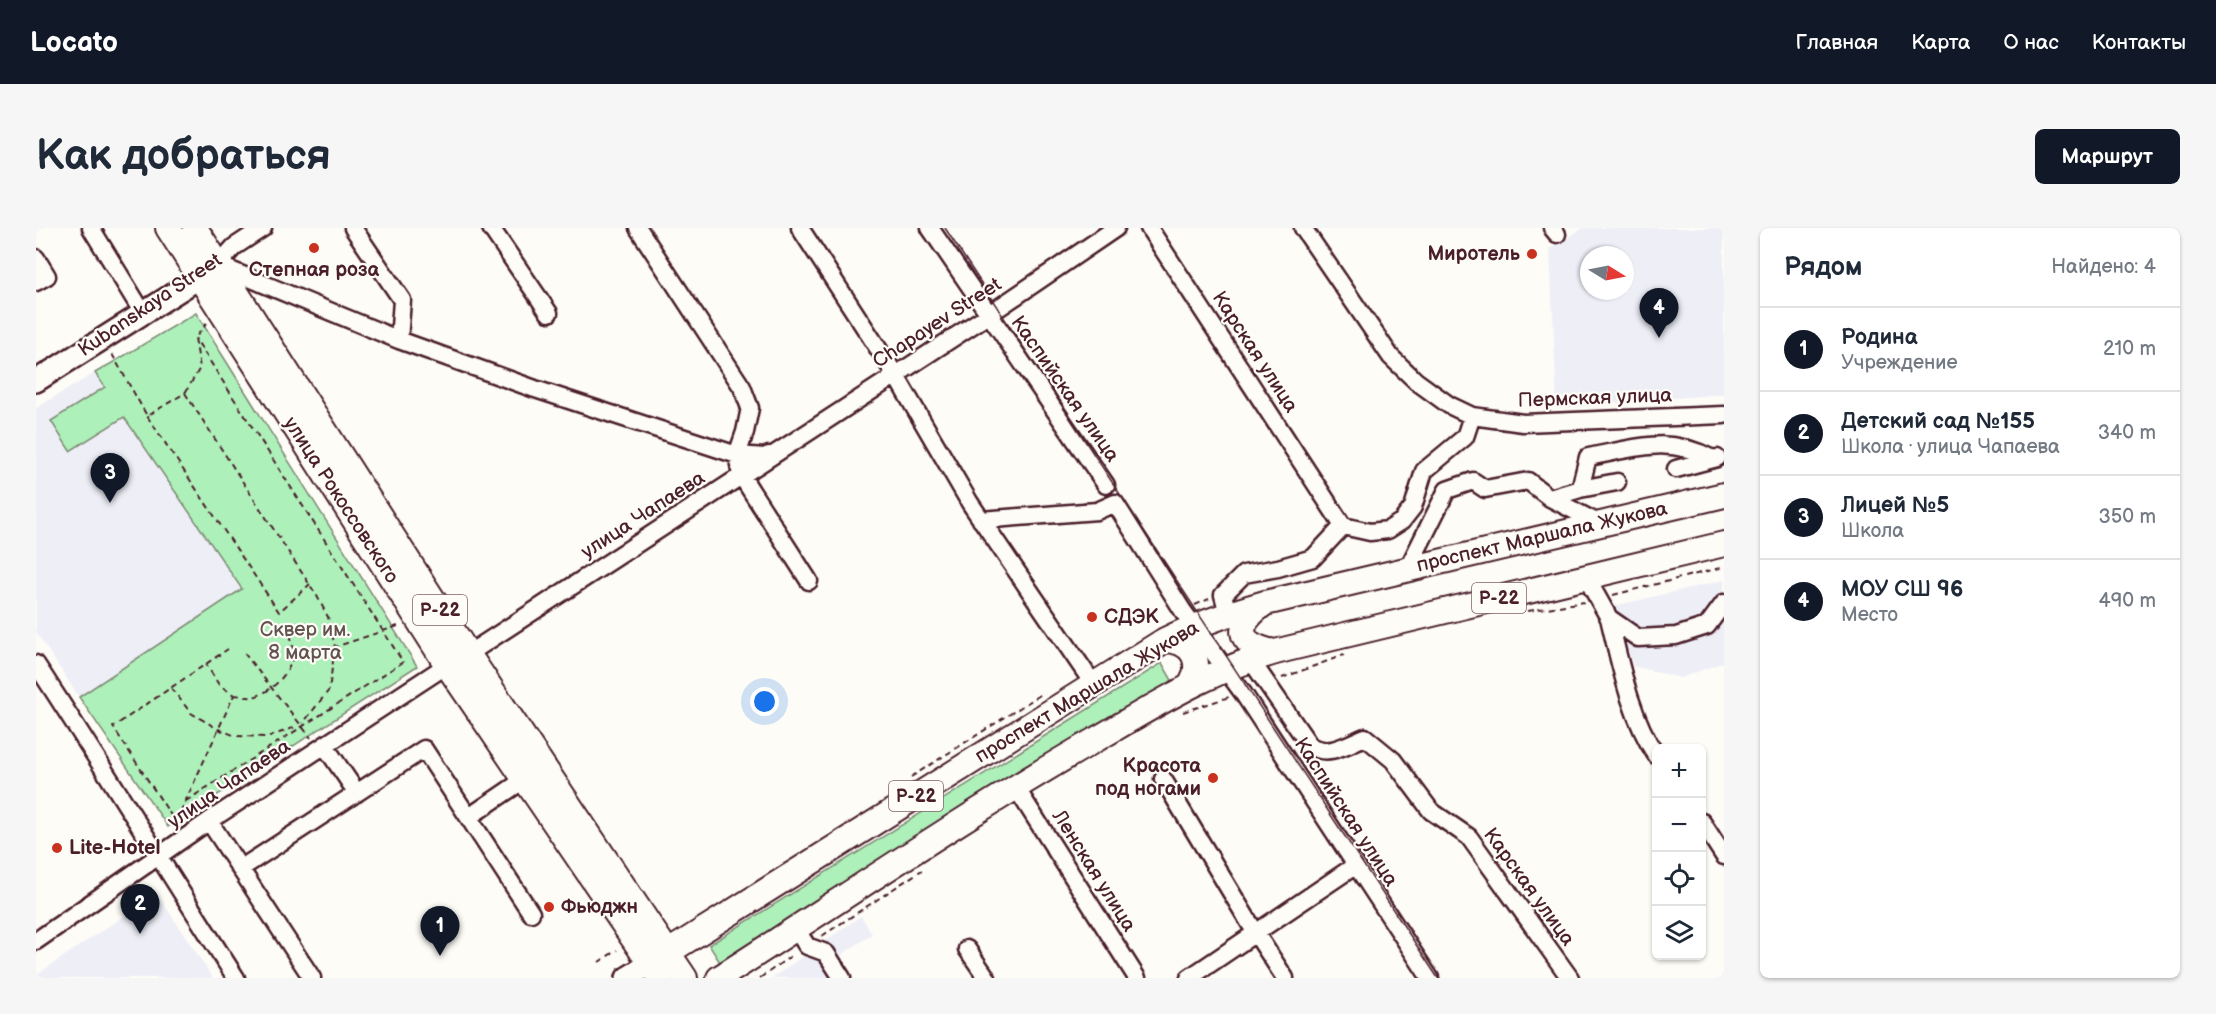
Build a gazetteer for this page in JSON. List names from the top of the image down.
{
  "streets": {
    "highway": ["улица Рокоссовского", "проспект Маршала Жукова", "Р-22"],
    "main road": ["Kubanskaya Street"],
    "street": [
      "Chapayev Street",
      "Карская улица",
      "Каспийская улица",
      "Пермская улица",
      "улица Чапаева",
      "Ленская улица"
    ]
  },
  "crossings": [
    ["Kubanskaya Street", "улица Рокоссовского"],
    ["Chapayev Street", "Каспийская улица"],
    ["Chapayev Street", "улица Чапаева"],
    ["Карская улица", "Р-22"],
    ["Каспийская улица", "проспект Маршала Жукова"],
    ["Каспийская улица", "Р-22"],
    ["улица Рокоссовского", "улица Чапаева"],
    ["улица Рокоссовского", "проспект Маршала Жукова"],
    ["Р-22", "Ленская улица"]
  ],
  "parks": ["Сквер им. 8 марта"],
  "places": [
    "Степная роза",
    "Миротель",
    "СДЭК",
    "Красота под ногами",
    "Lite-Hotel",
    "Фьюджн"
  ],
  "north": "right",
  "page": {
    "header": "Locato",
    "nav": [
      "Главная",
      "Карта",
      "О нас",
      "Контакты"
    ],
    "buttons": "Маршрут",
    "title": "Как добраться",
    "heading": ["Рядом", "Найдено: 4"],
    "pins": [
      "4",
      "3",
      "2",
      "1"
    ],
    "list": [
      {
        "mark": "1",
        "name": "Родина",
        "note": "Учреждение",
        "value": "210 m"
      },
      {
        "mark": "2",
        "name": "Детский сад №155",
        "note": "Школа · улица Чапаева",
        "value": "340 m"
      },
      {
        "mark": "3",
        "name": "Лицей №5",
        "note": "Школа",
        "value": "350 m"
      },
      {
        "mark": "4",
        "name": "МОУ СШ 96",
        "note": "Место",
        "value": "490 m"
      }
    ],
    "map_buttons": ["+", "−"]
  }
}
